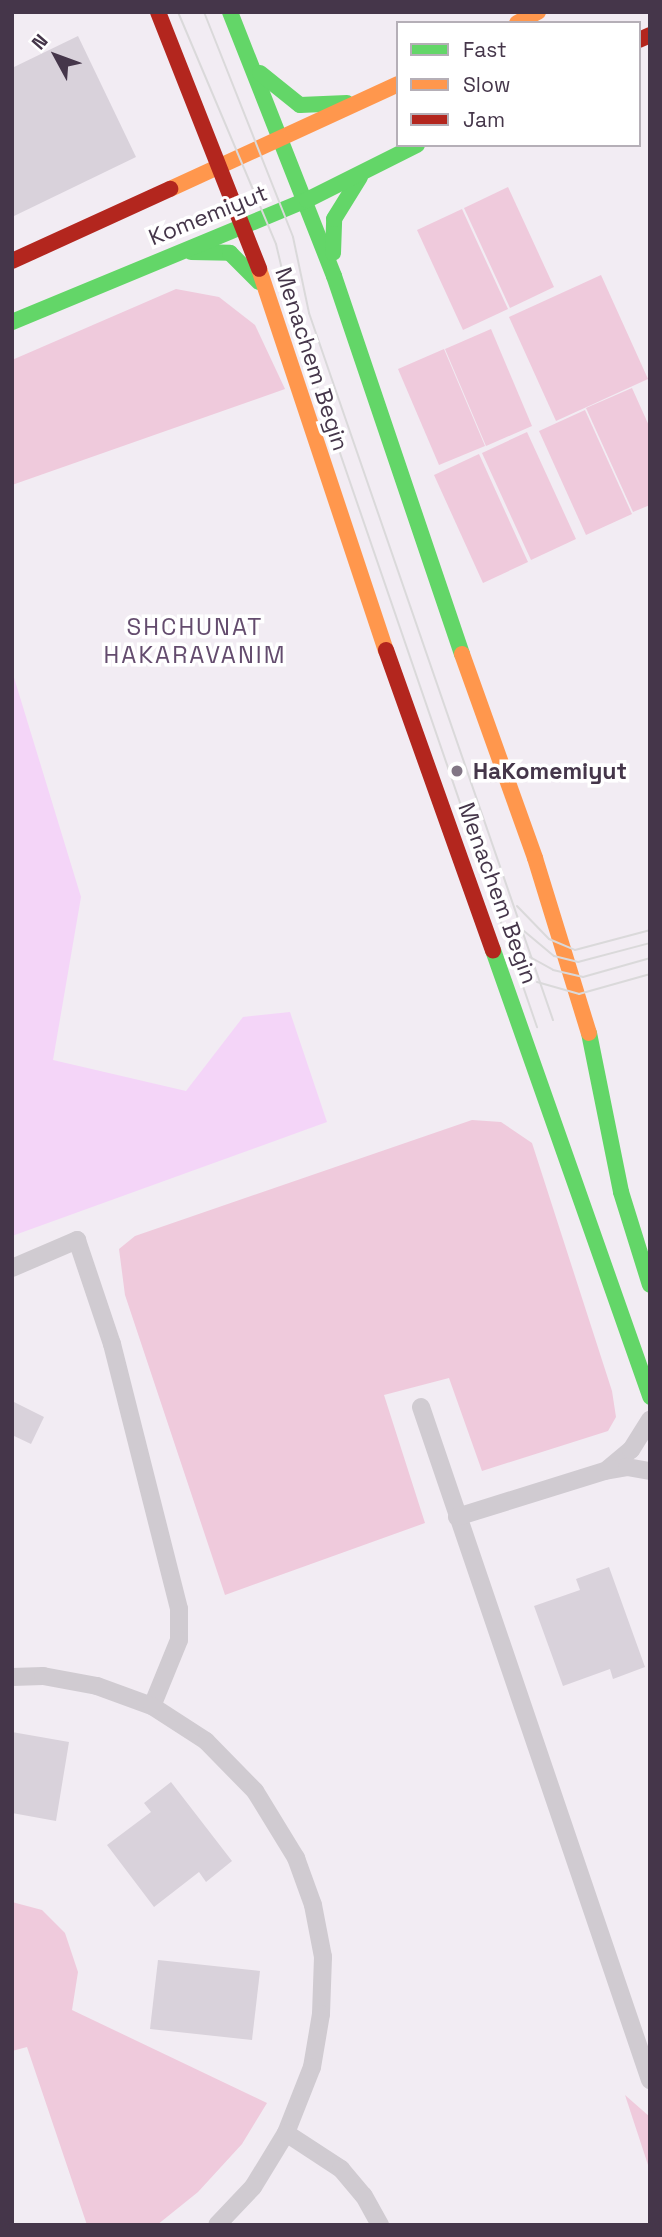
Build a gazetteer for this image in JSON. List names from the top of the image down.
{
  "streets": {
    "street": ["Komemiyut", "Menachem Begin"]
  },
  "crossings": [
    ["Komemiyut", "Menachem Begin"]
  ],
  "districts": ["SHCHUNAT HAKARAVANIM"],
  "places": ["HaKomemiyut"],
  "legend": ["Fast", "Slow", "Jam"],
  "north": "top left"
}
